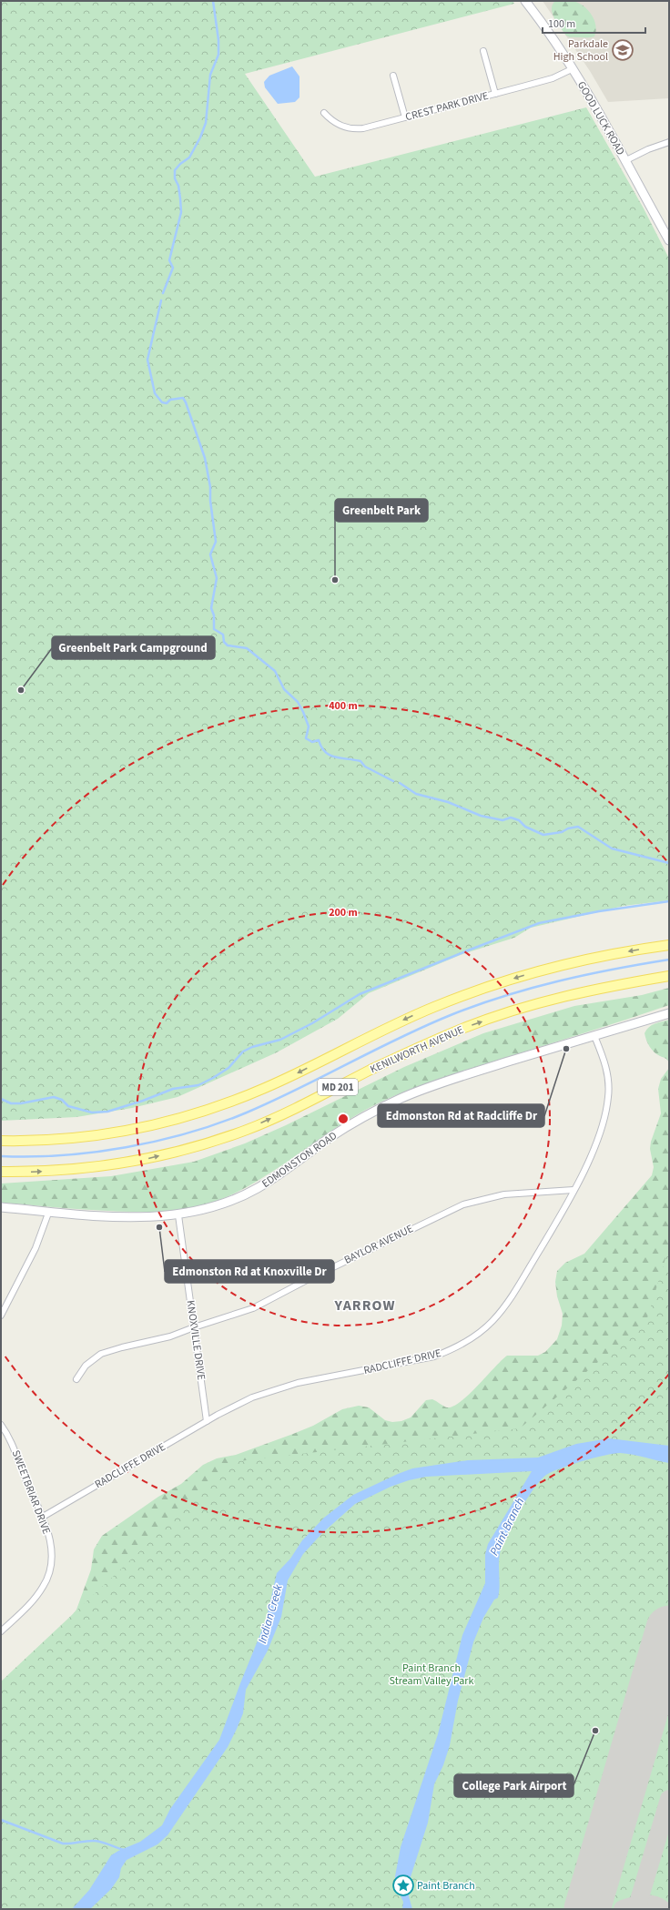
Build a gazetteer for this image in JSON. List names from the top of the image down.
{
  "streets": {
    "main road": ["KENILWORTH AVENUE", "MD 201"],
    "street": [
      "CREST PARK DRIVE",
      "GOOD LUCK ROAD",
      "EDMONSTON ROAD",
      "BAYLOR AVENUE",
      "KNOXVILLE DRIVE",
      "RADCLIFFE DRIVE",
      "SWEETBRIAR DRIVE"
    ]
  },
  "crossings": [
    ["CREST PARK DRIVE", "GOOD LUCK ROAD"],
    ["EDMONSTON ROAD", "KNOXVILLE DRIVE"],
    ["EDMONSTON ROAD", "RADCLIFFE DRIVE"],
    ["BAYLOR AVENUE", "KNOXVILLE DRIVE"],
    ["BAYLOR AVENUE", "RADCLIFFE DRIVE"],
    ["KNOXVILLE DRIVE", "RADCLIFFE DRIVE"],
    ["RADCLIFFE DRIVE", "SWEETBRIAR DRIVE"]
  ],
  "districts": ["YARROW"],
  "water": ["Paint Branch", "Indian Creek"],
  "parks": ["Paint Branch Stream Valley Park"],
  "places": {
    "school or university": ["Parkdale High School"],
    "other": [
      "Greenbelt Park",
      "Greenbelt Park Campground",
      "Edmonston Rd at Radcliffe Dr",
      "Edmonston Rd at Knoxville Dr",
      "College Park Airport"
    ],
    "place": ["Paint Branch"]
  },
  "scale_bar": "100 m",
  "rings": ["400 m", "200 m"]
}
